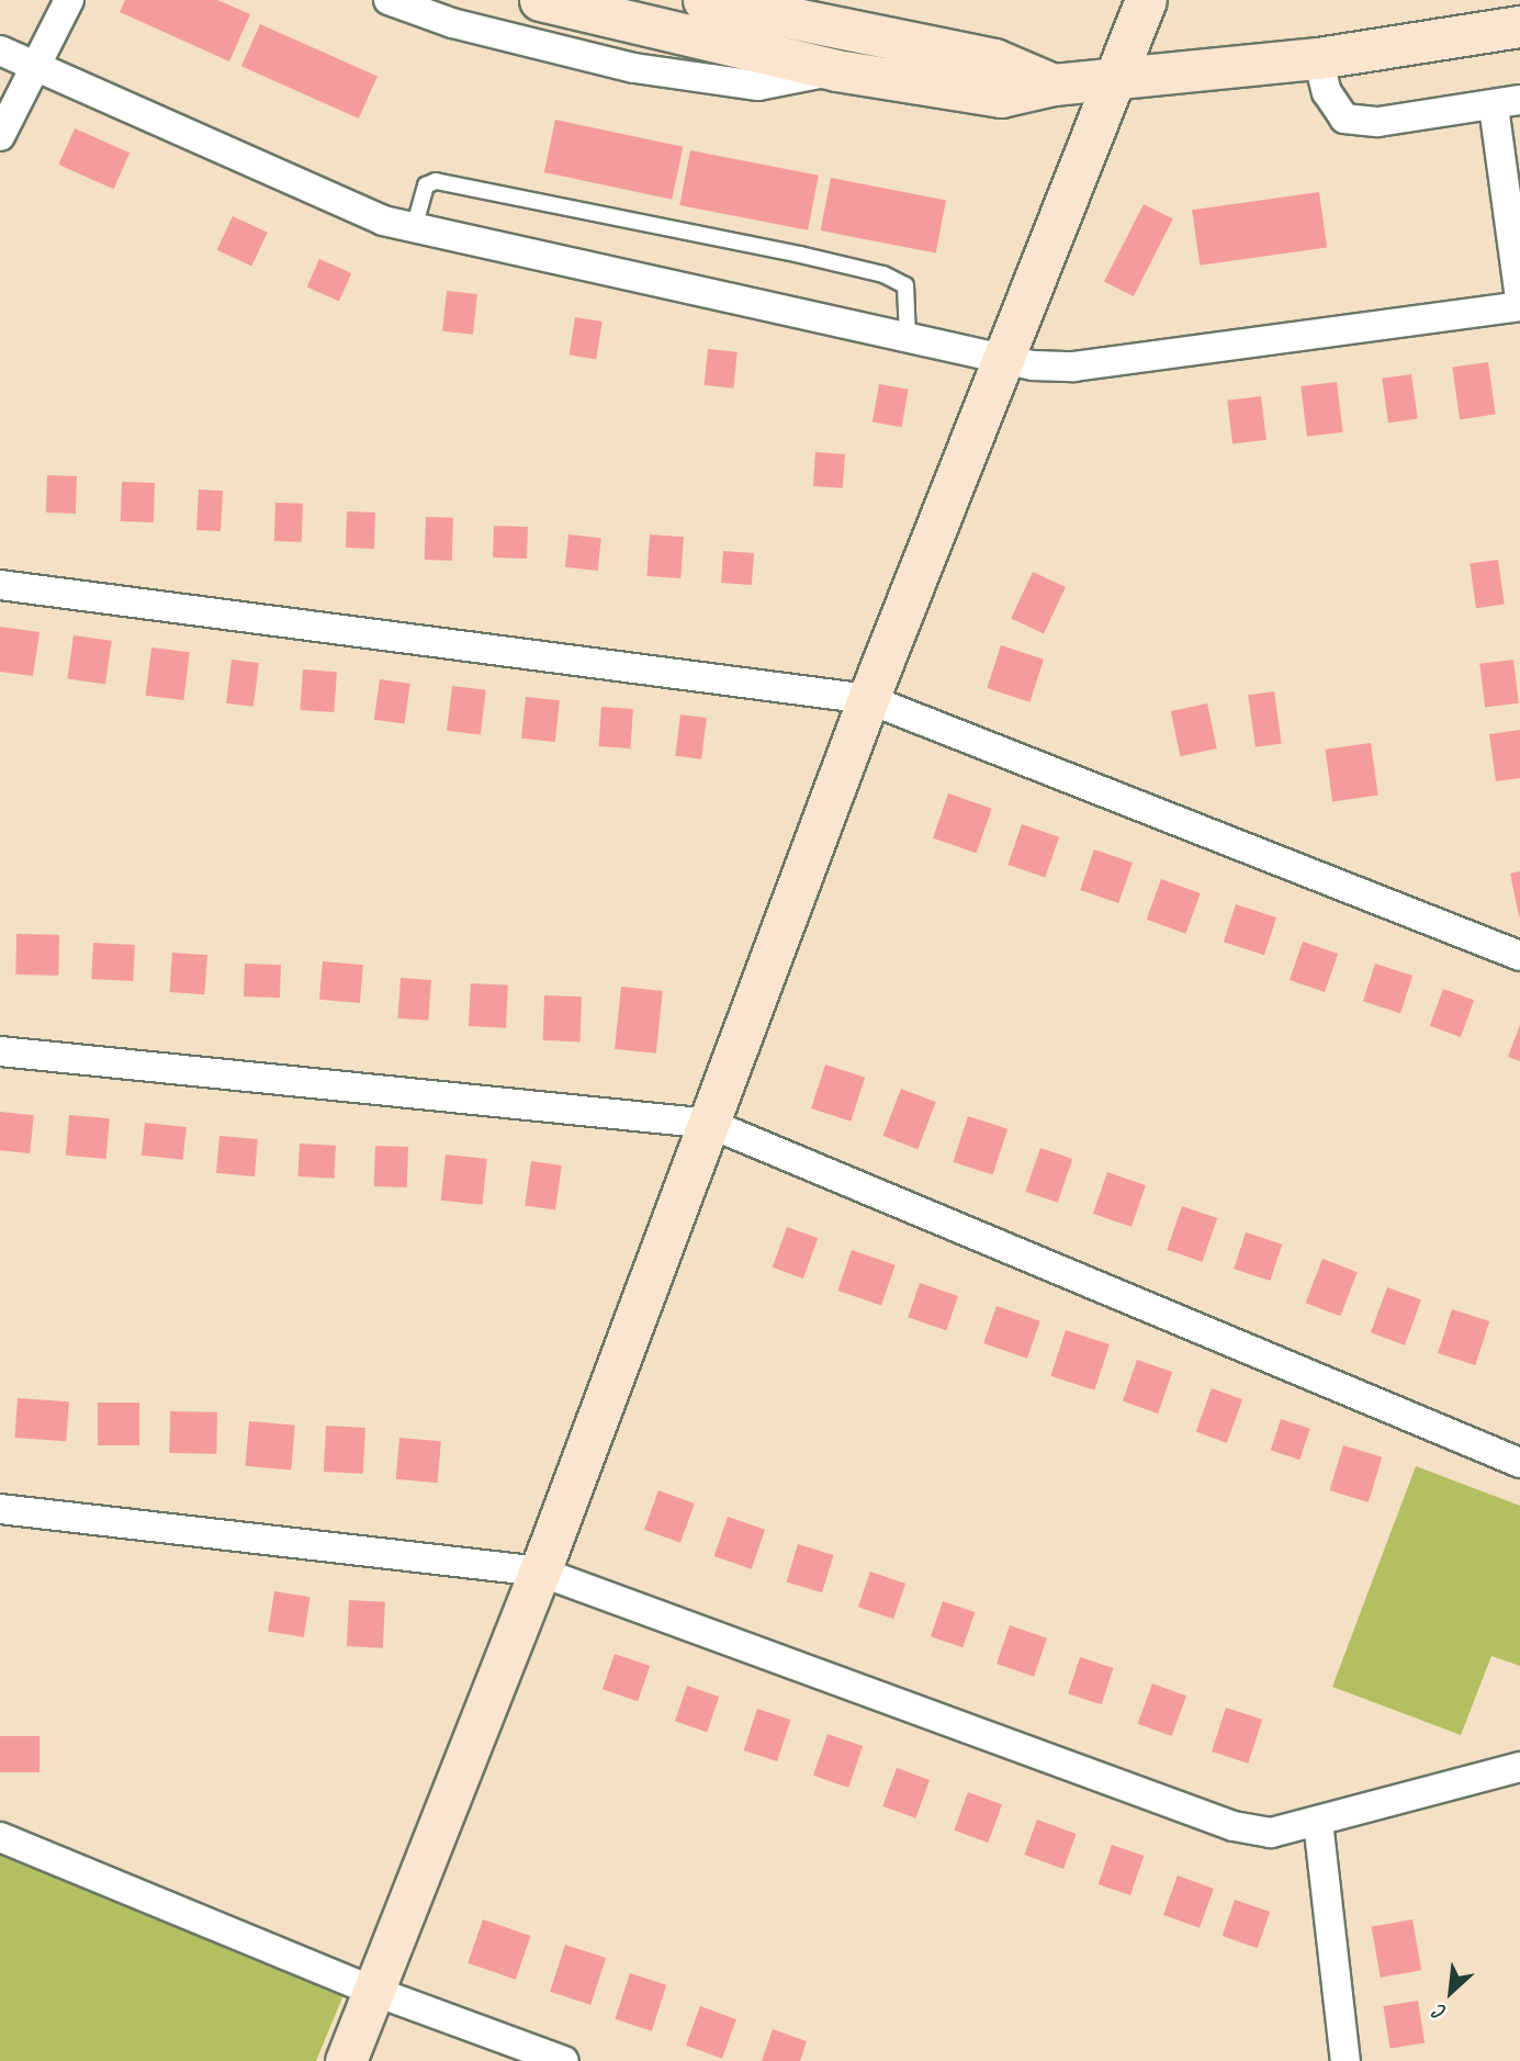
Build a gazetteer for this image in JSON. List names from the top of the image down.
{
  "north": "bottom left"
}
